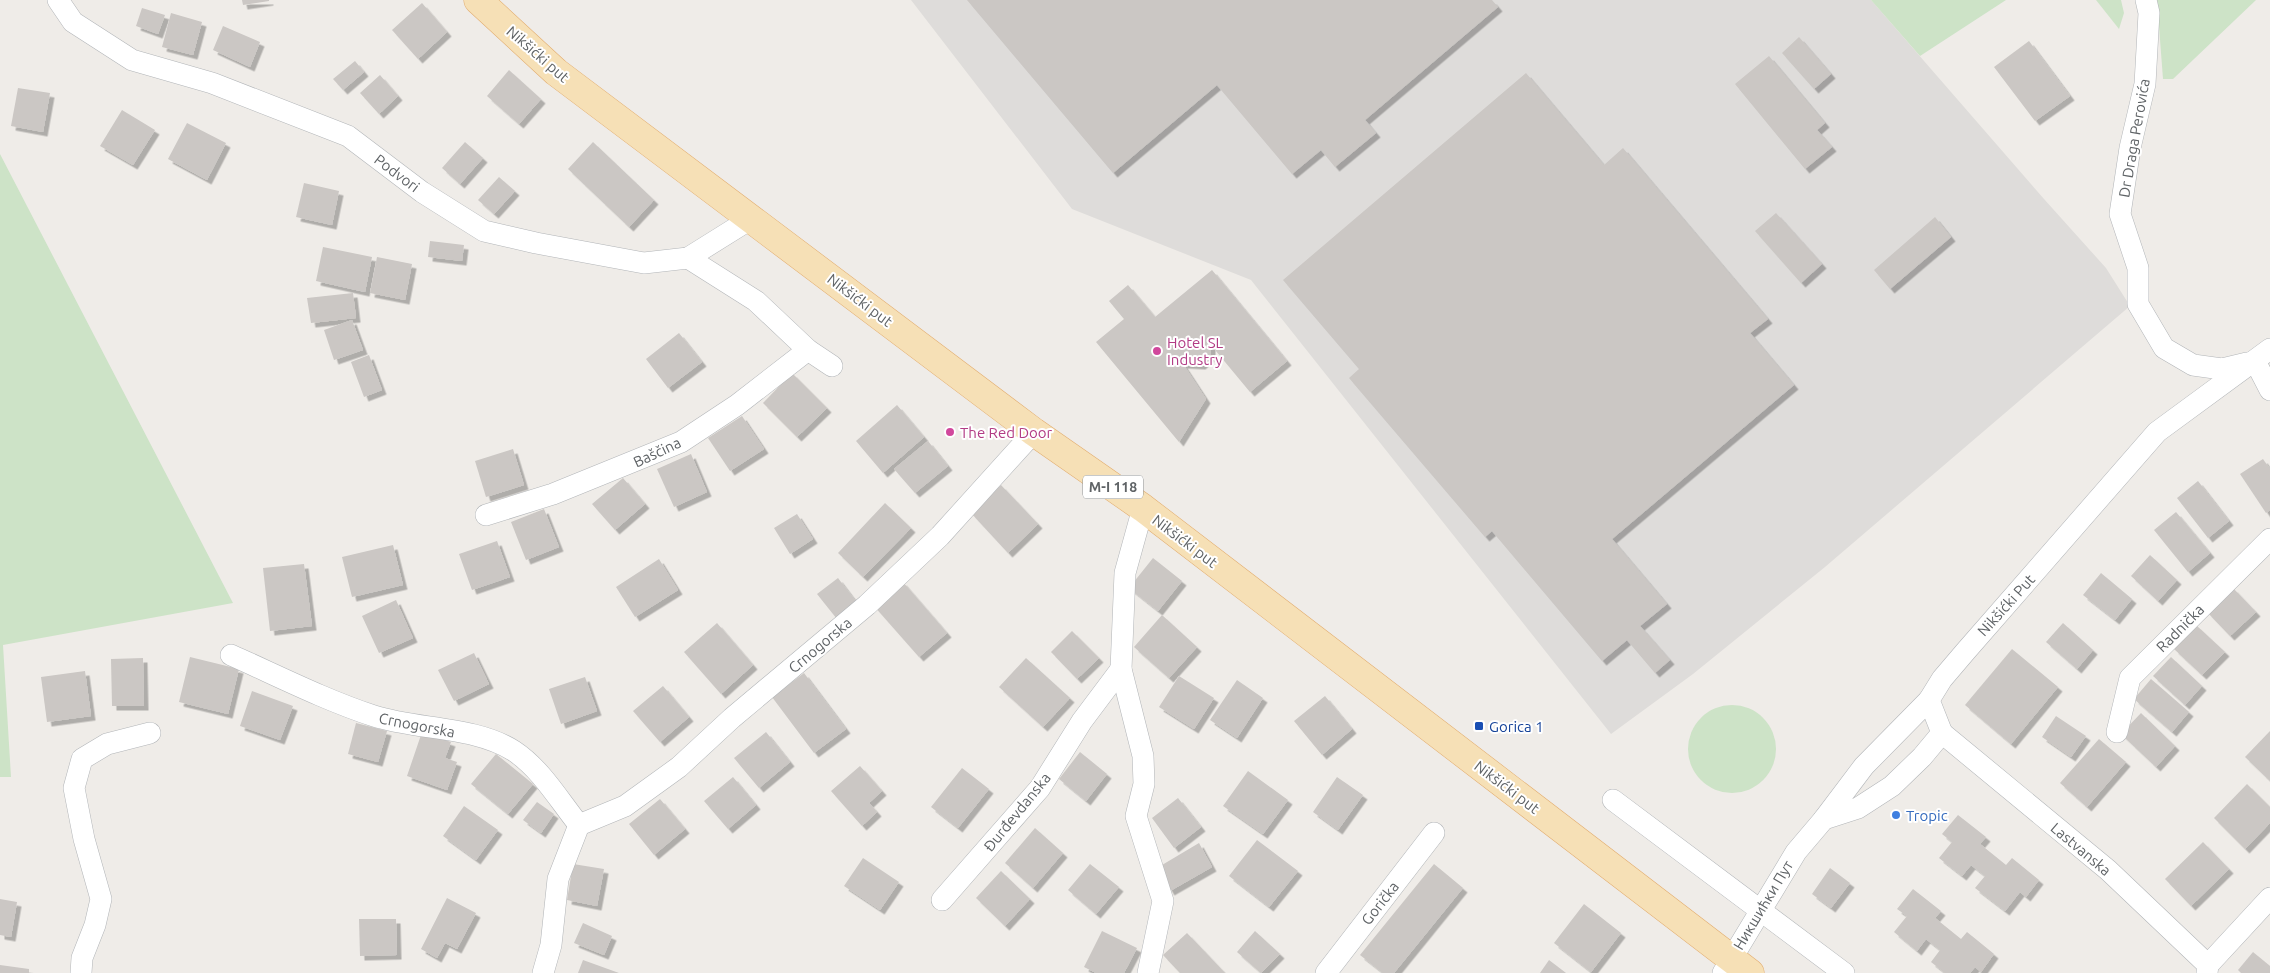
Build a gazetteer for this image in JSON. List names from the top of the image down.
{
  "streets": {
    "main road": ["Nikšićki put", "M-I 118"],
    "street": [
      "Dr Draga Perovića",
      "Podvori",
      "Baščina",
      "Nikšićki Put",
      "Radnička",
      "Crnogorska",
      "Đurđevdanska",
      "Lastvanska",
      "Gorička",
      "Никшићки Пут"
    ]
  },
  "crossings": [
    ["Nikšićki put", "Podvori"],
    ["Nikšićki put", "Crnogorska"],
    ["Nikšićki put", "Никшићки Пут"],
    ["Dr Draga Perovića", "Nikšićki Put"],
    ["Nikšićki Put", "Никшићки Пут"]
  ],
  "places": {
    "other": ["Hotel SL Industry", "The Red Door", "Tropic"],
    "transit": ["Gorica 1"]
  }
}
